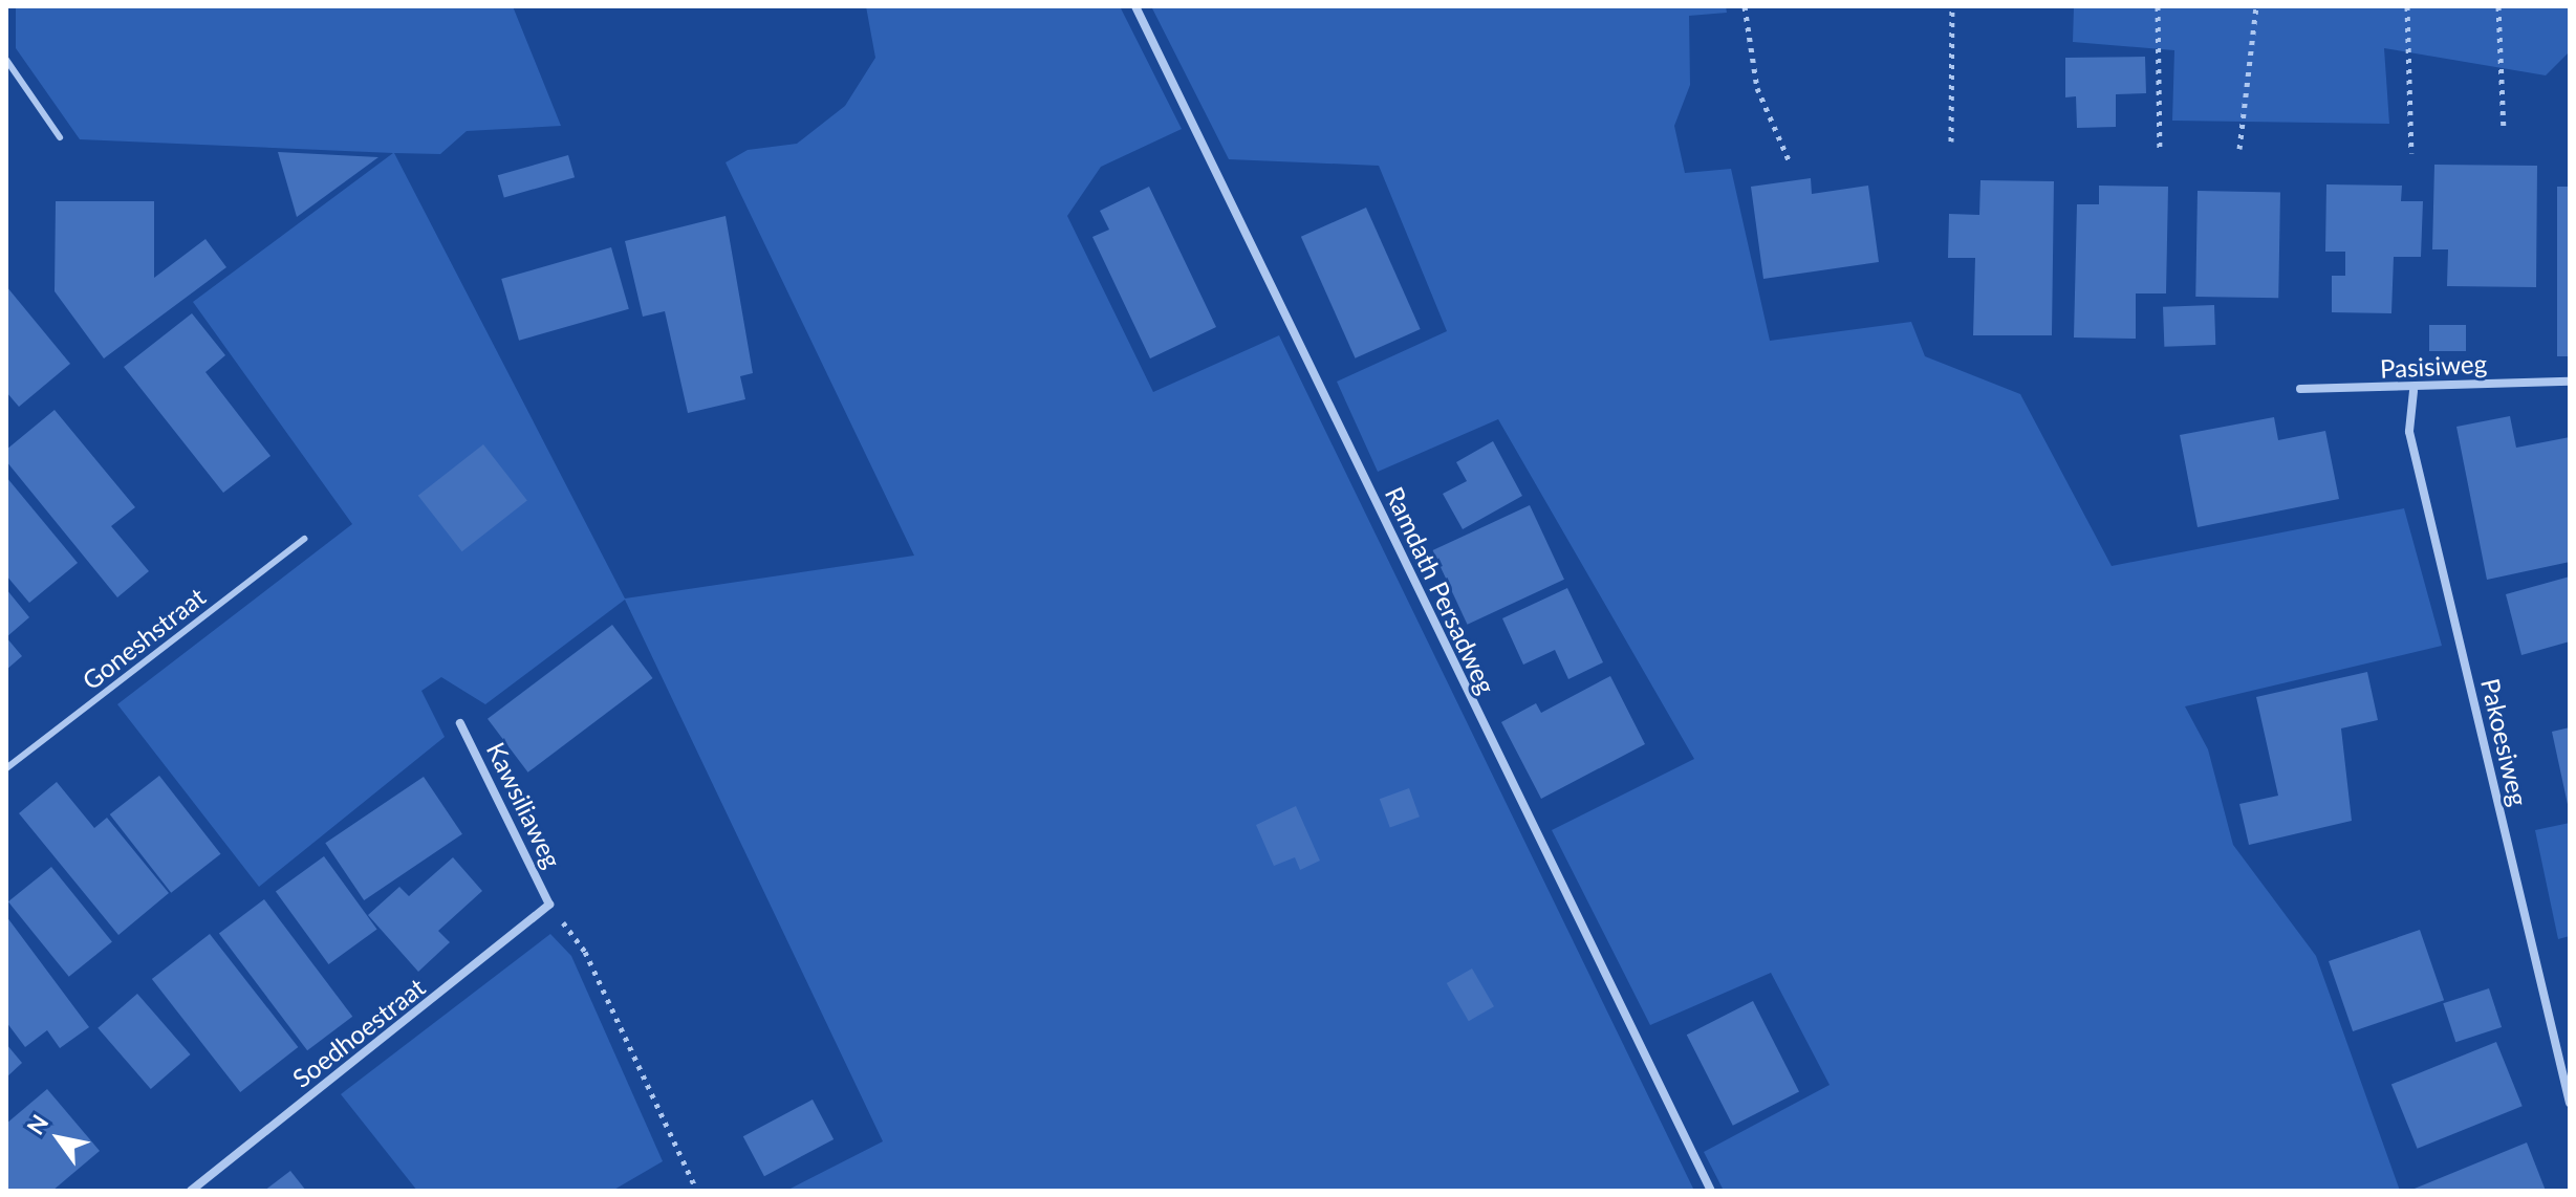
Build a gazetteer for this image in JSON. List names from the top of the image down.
{
  "streets": {
    "street": [
      "Pasisiweg",
      "Ramdath Persadweg",
      "Pakoesiweg",
      "Kawsiliaweg",
      "Soedhoestraat"
    ],
    "lane": ["Goneshstraat"]
  },
  "crossings": [
    ["Pasisiweg", "Pakoesiweg"],
    ["Kawsiliaweg", "Soedhoestraat"]
  ],
  "north": "top left"
}
